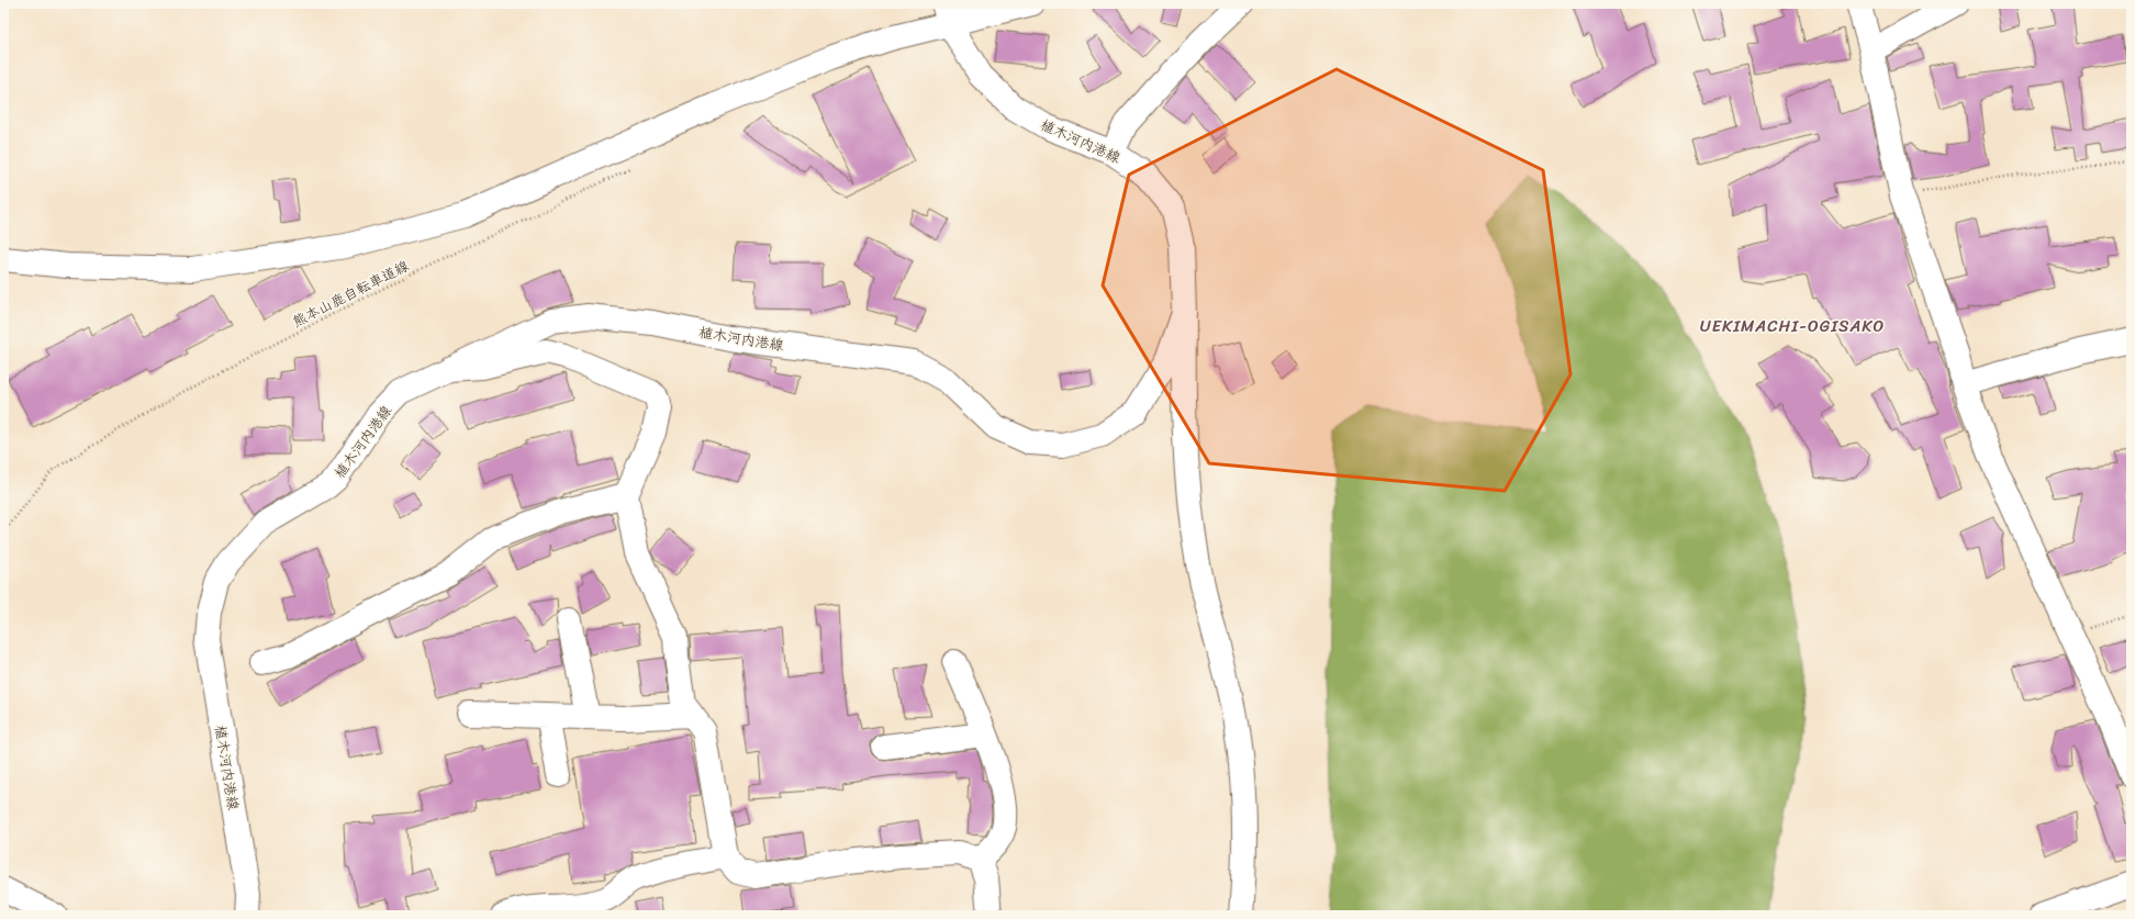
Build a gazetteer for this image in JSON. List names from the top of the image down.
{
  "streets": {
    "main road": ["植木河内港線"],
    "path": ["熊本山鹿自転車道線"]
  },
  "districts": ["UEKIMACHI-OGISAKO"]
}
